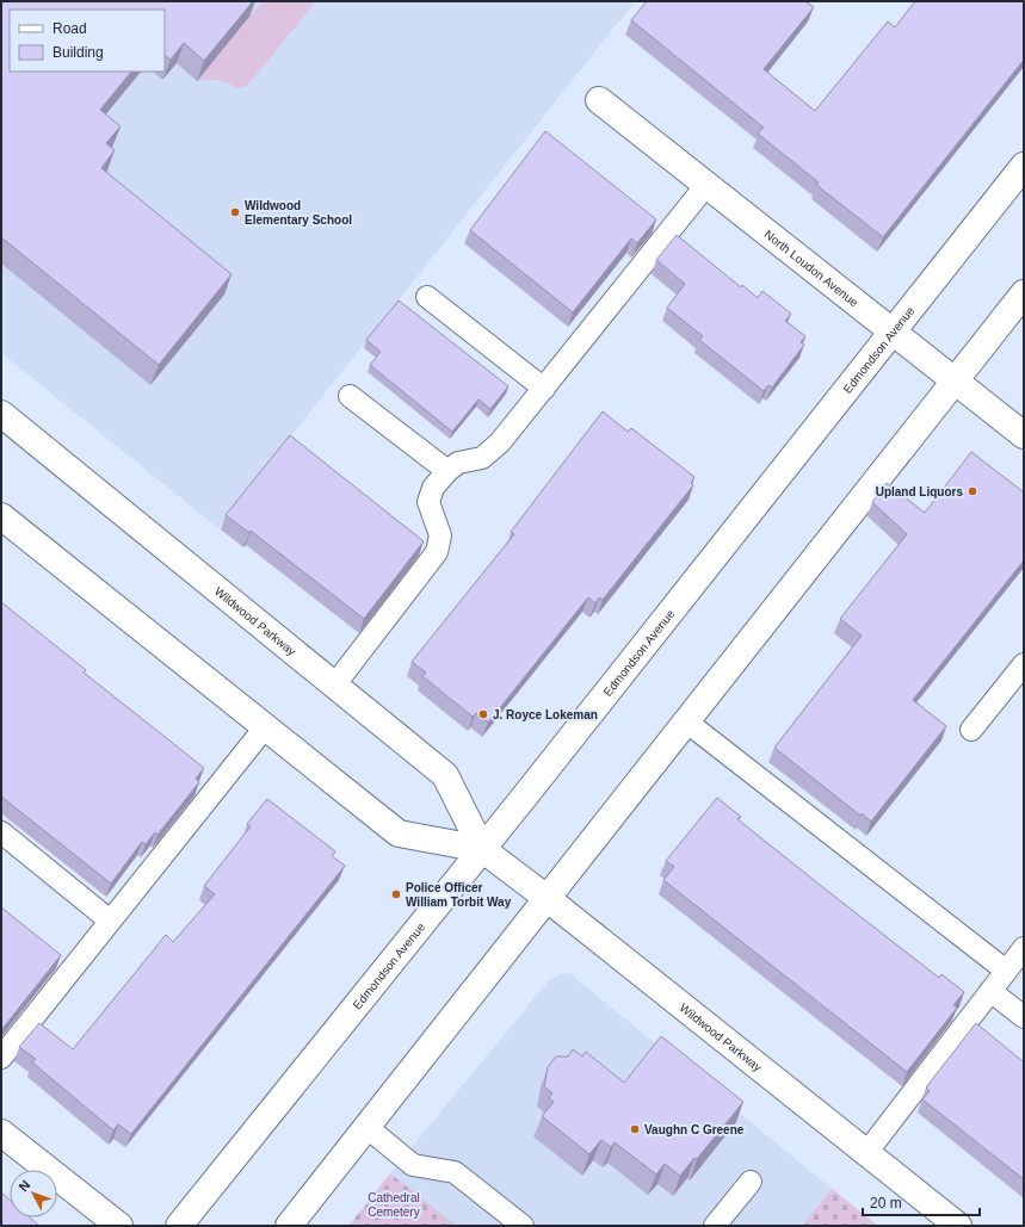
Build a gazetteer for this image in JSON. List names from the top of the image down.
{
  "streets": {
    "street": ["North Loudon Avenue", "Edmondson Avenue", "Wildwood Parkway"]
  },
  "crossings": [
    ["North Loudon Avenue", "Edmondson Avenue"],
    ["Edmondson Avenue", "Wildwood Parkway"]
  ],
  "parks": ["Cathedral Cemetery"],
  "places": [
    "Wildwood Elementary School",
    "Upland Liquors",
    "J. Royce Lokeman",
    "Police Officer William Torbit Way",
    "Vaughn C Greene"
  ],
  "legend": ["Road", "Building"],
  "scale_bar": "20 m",
  "north": "top left"
}
